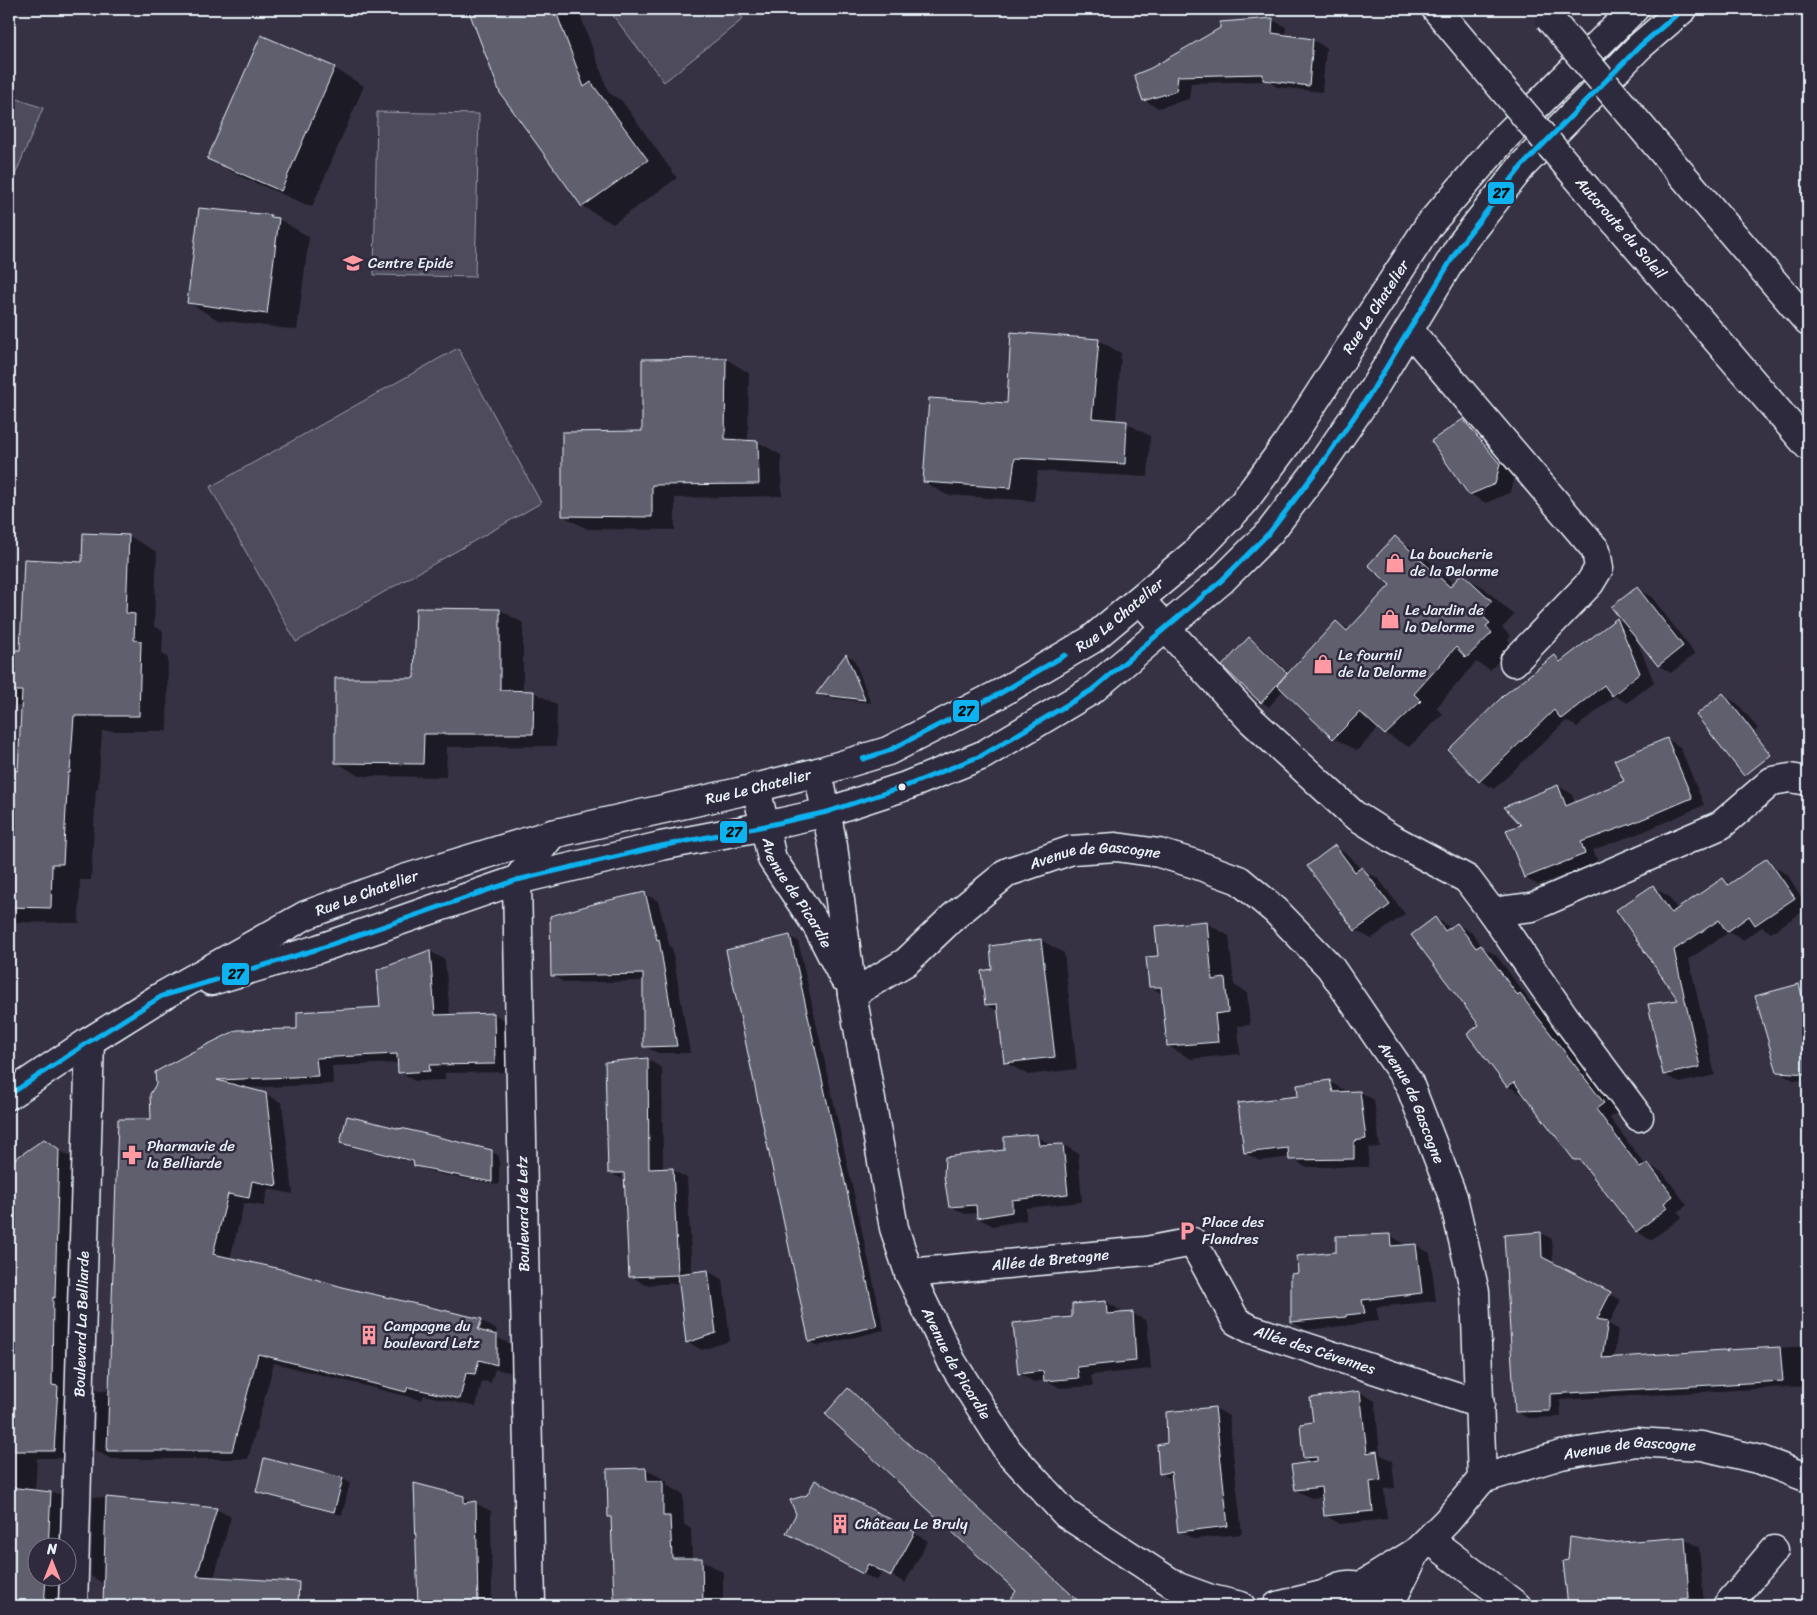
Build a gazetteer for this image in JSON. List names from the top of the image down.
{
  "streets": {
    "main road": [
      "Autoroute du Soleil",
      "Rue Le Chatelier",
      "Avenue de Gascogne",
      "Avenue de Picardie",
      "Boulevard de Letz",
      "Allée de Bretagne",
      "Boulevard La Belliarde",
      "Allée des Cévennes"
    ]
  },
  "crossings": [
    ["Rue Le Chatelier", "Avenue de Picardie"],
    ["Rue Le Chatelier", "Boulevard de Letz"],
    ["Rue Le Chatelier", "Boulevard La Belliarde"],
    ["Avenue de Gascogne", "Avenue de Picardie"],
    ["Avenue de Gascogne", "Allée des Cévennes"],
    ["Avenue de Picardie", "Allée de Bretagne"],
    ["Allée de Bretagne", "Allée des Cévennes"]
  ],
  "places": {
    "school or university": ["Centre Epide"],
    "shop": ["La boucherie de la Delorme", "Le Jardin de la Delorme", "Le fournil de la Delorme"],
    "pharmacy": ["Pharmavie de la Belliarde"],
    "parking": ["Place des Flandres"],
    "building": ["Campagne du boulevard Letz", "Château Le Bruly"]
  },
  "lines": ["transit line 27"],
  "north": "top"
}
